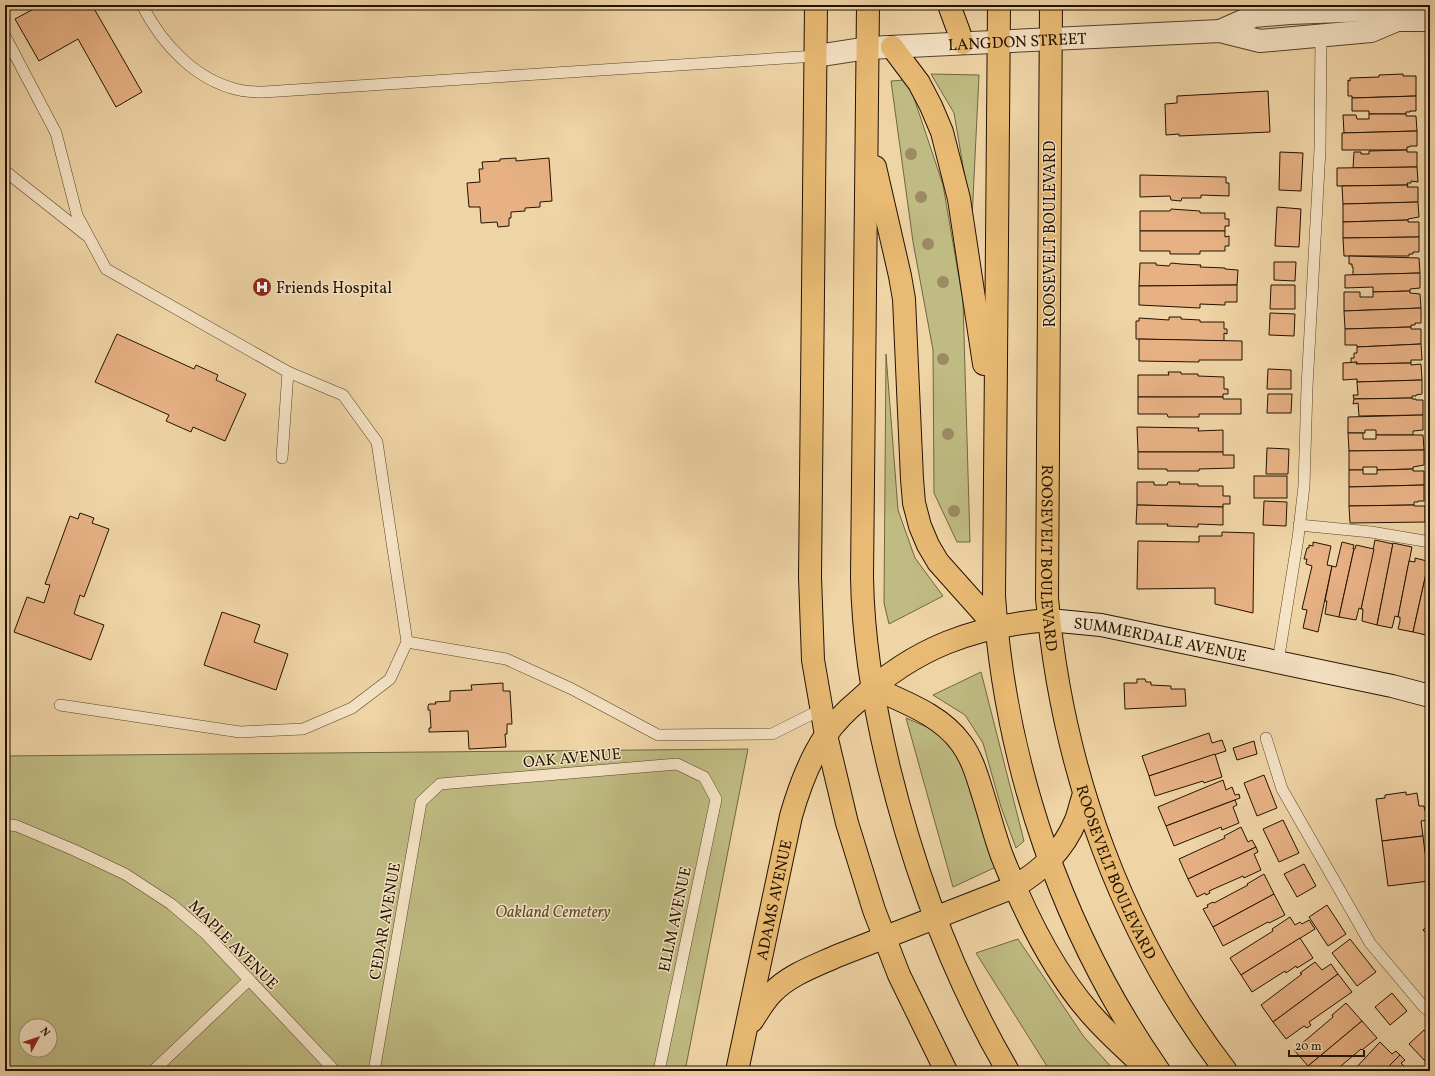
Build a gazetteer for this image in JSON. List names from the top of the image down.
{
  "streets": {
    "main road": ["ROOSEVELT BOULEVARD", "SUMMERDALE AVENUE", "ADAMS AVENUE"],
    "street": ["LANGDON STREET"],
    "lane": [
      "OAK AVENUE",
      "ELLM AVENUE",
      "CEDAR AVENUE",
      "MAPLE AVENUE"
    ]
  },
  "crossings": [
    ["LANGDON STREET", "ROOSEVELT BOULEVARD"],
    ["ROOSEVELT BOULEVARD", "SUMMERDALE AVENUE"],
    ["SUMMERDALE AVENUE", "ADAMS AVENUE"],
    ["OAK AVENUE", "ELLM AVENUE"],
    ["OAK AVENUE", "CEDAR AVENUE"]
  ],
  "parks": ["Oakland Cemetery"],
  "places": {
    "hospital": ["Friends Hospital"]
  },
  "scale_bar": "20 m",
  "north": "top right"
}
